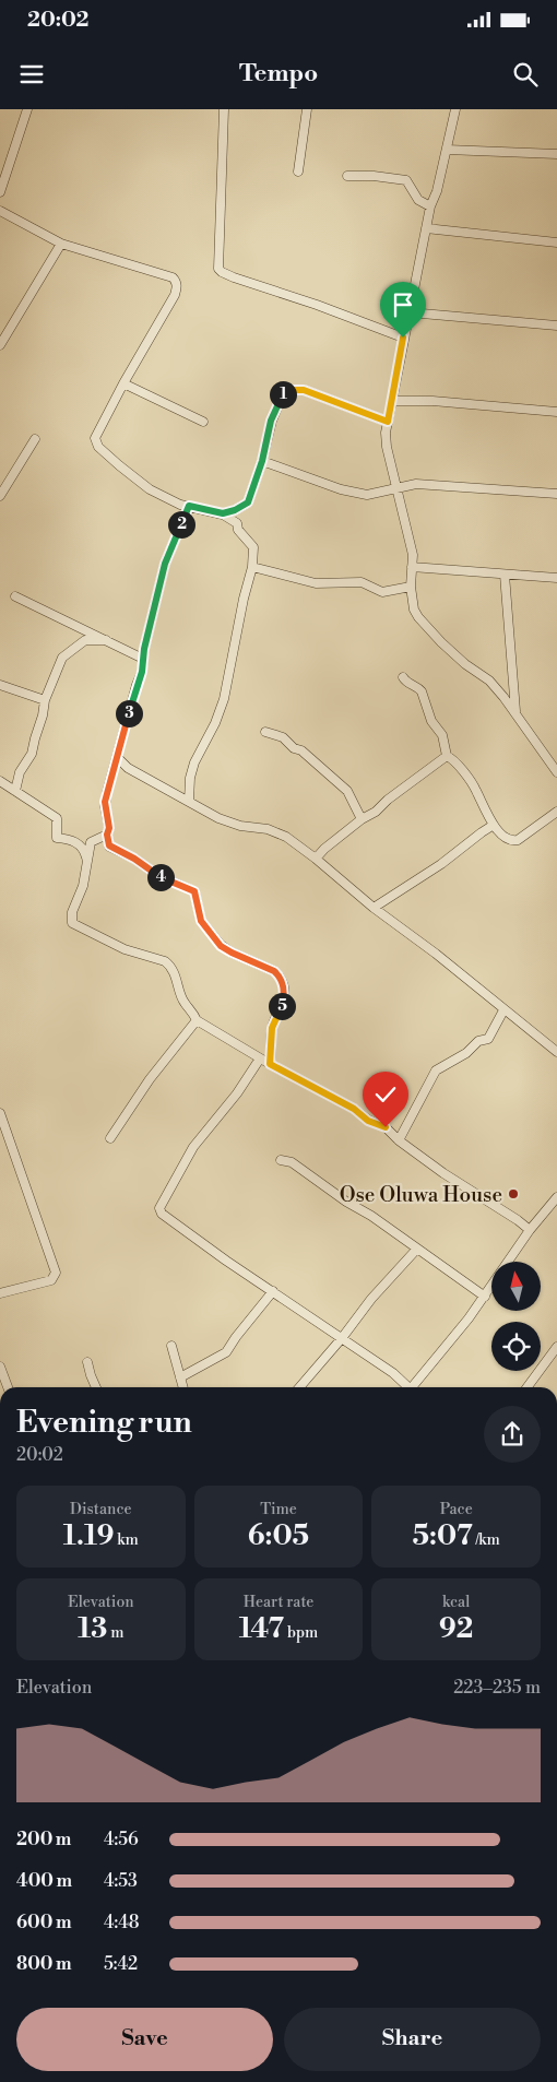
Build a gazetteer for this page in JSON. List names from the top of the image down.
{
  "places": ["Ose Oluwa House"],
  "north": "top",
  "page": {
    "status": "20:02",
    "header": "Tempo",
    "pins": [
      "1",
      "2",
      "3",
      "4",
      "5"
    ],
    "heading": ["Evening run", "20:02"],
    "stats": [
      ["Distance", "1.19 km"],
      ["Time", "6:05"],
      ["Pace", "5:07 /km"],
      ["Elevation", "13 m"],
      ["Heart rate", "147 bpm"],
      ["kcal", "92"]
    ],
    "chart": ["Elevation", "223–235 m"],
    "list": [
      {
        "name": "200 m",
        "note": "4:56"
      },
      {
        "name": "400 m",
        "note": "4:53"
      },
      {
        "name": "600 m",
        "note": "4:48"
      },
      {
        "name": "800 m",
        "note": "5:42"
      }
    ],
    "buttons": ["Save", "Share"]
  }
}
